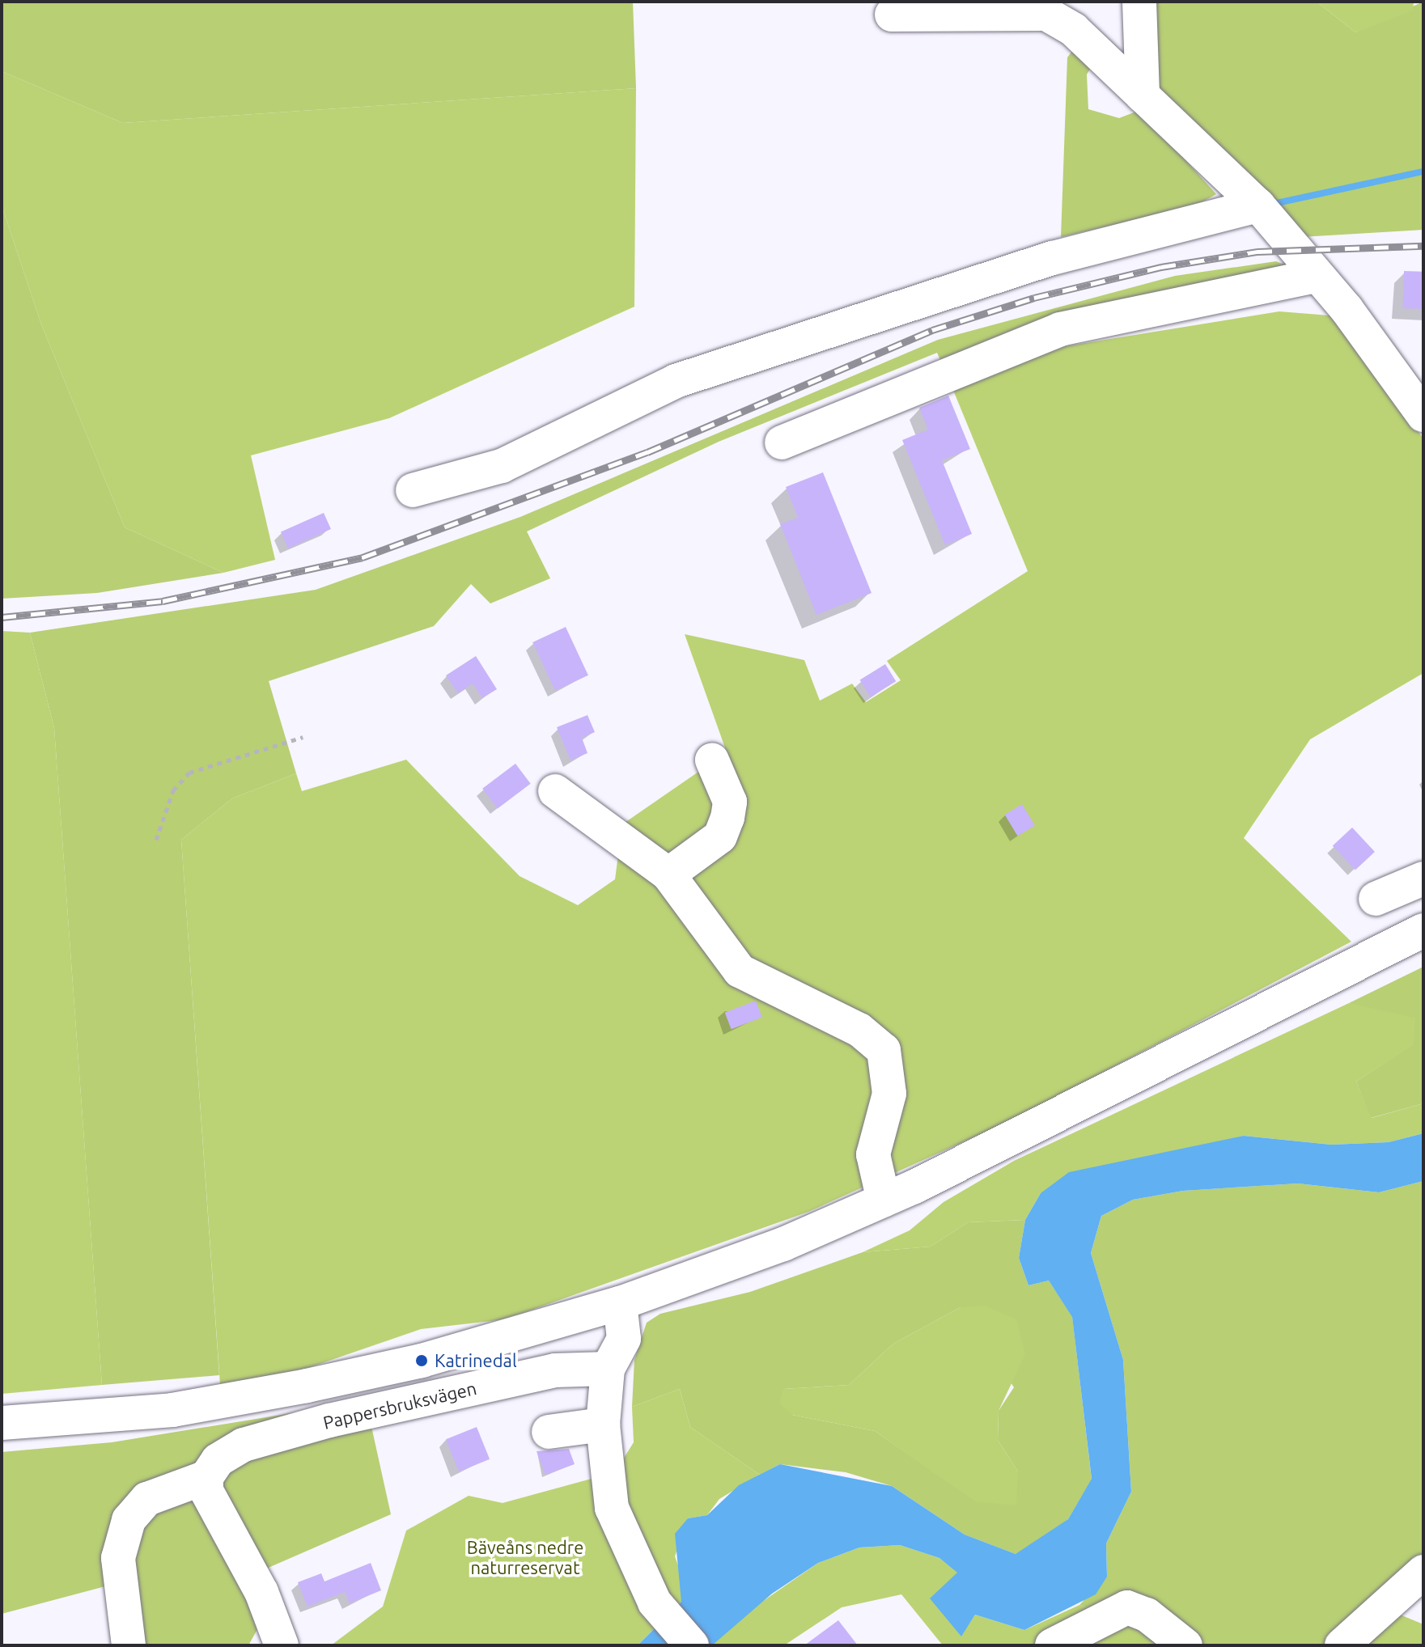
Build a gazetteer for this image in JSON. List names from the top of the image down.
{
  "streets": {
    "street": ["Pappersbruksvägen"]
  },
  "parks": ["Bäveåns nedre naturreservat"],
  "places": ["Katrinedal"]
}
